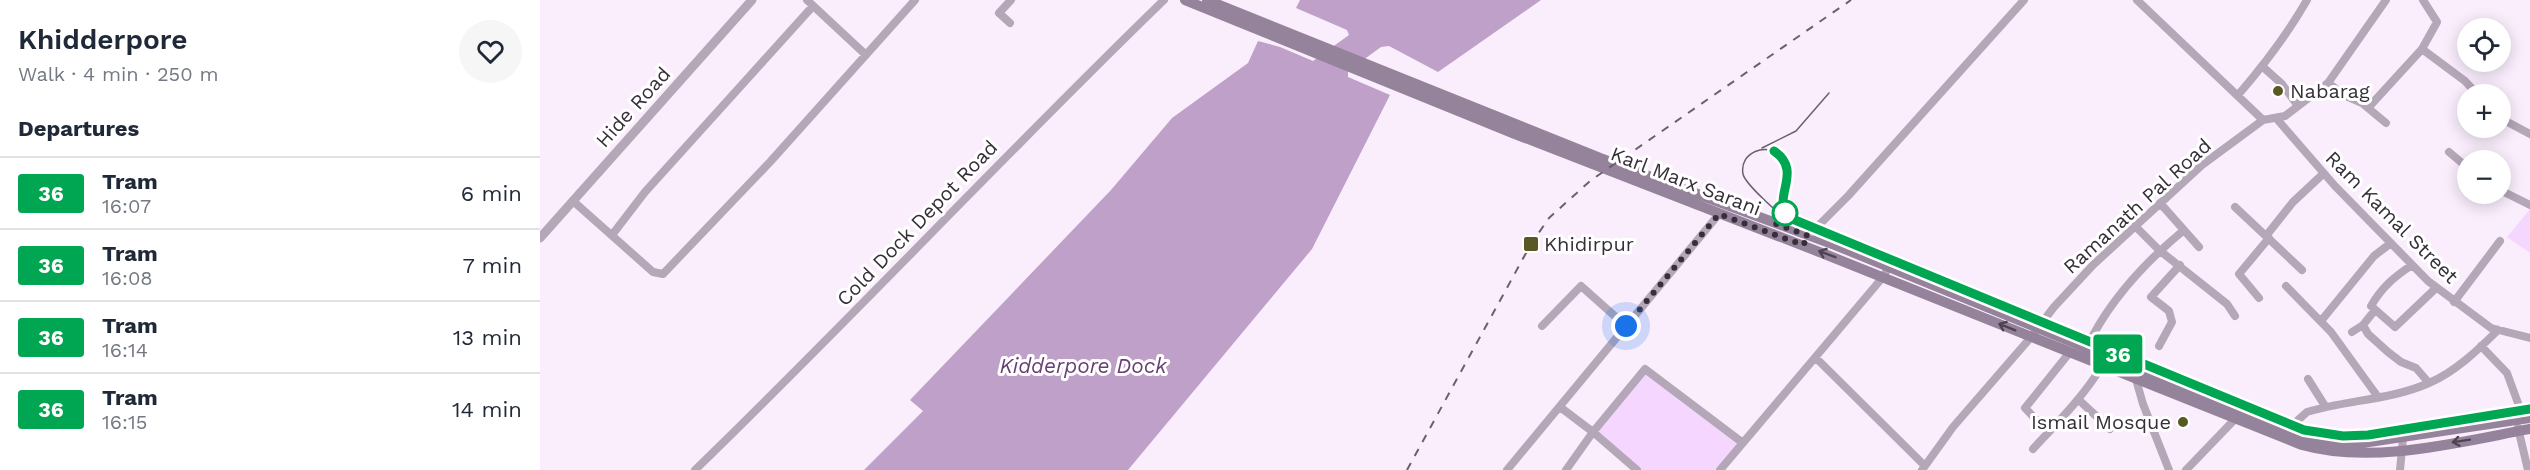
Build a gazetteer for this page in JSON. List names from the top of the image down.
{
  "streets": {
    "main road": ["Karl Marx Sarani"],
    "street": [
      "Hide Road",
      "Ramanath Pal Road",
      "Ram Kamal Street",
      "Cold Dock Depot Road"
    ]
  },
  "crossings": [
    ["Karl Marx Sarani", "Ramanath Pal Road"],
    ["Ramanath Pal Road", "Ram Kamal Street"]
  ],
  "water": ["Kidderpore Dock"],
  "places": {
    "other": ["Nabarag", "Ismail Mosque"],
    "transit": ["Khidirpur"]
  },
  "lines": ["tram line 36"],
  "page": {
    "heading": [
      ["Khidderpore", "Walk · 4 min · 250 m"],
      "Departures"
    ],
    "on_map": "36",
    "map_buttons": ["+", "−"],
    "list": [
      {
        "mark": "36",
        "name": "Tram",
        "note": "16:07",
        "value": "6 min"
      },
      {
        "mark": "36",
        "name": "Tram",
        "note": "16:08",
        "value": "7 min"
      },
      {
        "mark": "36",
        "name": "Tram",
        "note": "16:14",
        "value": "13 min"
      },
      {
        "mark": "36",
        "name": "Tram",
        "note": "16:15",
        "value": "14 min"
      }
    ]
  }
}
